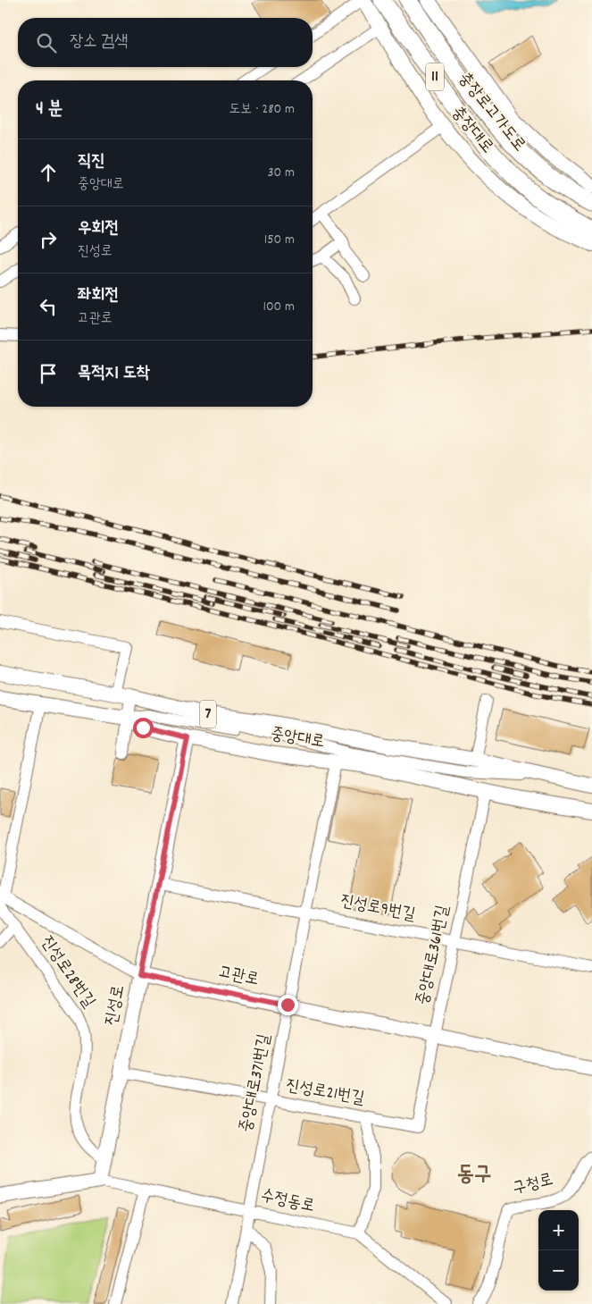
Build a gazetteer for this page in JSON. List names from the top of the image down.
{
  "streets": {
    "highway": ["11", "충장로고가도로"],
    "main road": [
      "충장대로",
      "7",
      "중앙대로",
      "고관로",
      "진성로"
    ],
    "street": [
      "진성로9번길",
      "중앙대로361번길",
      "진성로28번길",
      "중앙대로371번길",
      "진성로21번길",
      "구청로",
      "수정동로"
    ]
  },
  "crossings": [
    ["중앙대로", "중앙대로361번길"],
    ["중앙대로", "진성로"],
    ["중앙대로", "중앙대로371번길"],
    ["진성로9번길", "중앙대로361번길"],
    ["진성로9번길", "진성로"],
    ["진성로9번길", "중앙대로371번길"],
    ["중앙대로361번길", "고관로"],
    ["중앙대로361번길", "진성로21번길"],
    ["진성로28번길", "고관로"],
    ["진성로28번길", "진성로"],
    ["고관로", "진성로"],
    ["고관로", "중앙대로371번길"],
    ["진성로", "진성로21번길"],
    ["진성로", "수정동로"],
    ["중앙대로371번길", "진성로21번길"],
    ["중앙대로371번길", "수정동로"]
  ],
  "districts": ["동구"],
  "page": {
    "search": "장소 검색",
    "heading": ["4 분", "도보 · 280 m"],
    "list": [
      ["직진", "중앙대로", "30 m"],
      ["우회전", "진성로", "150 m"],
      ["좌회전", "고관로", "100 m"],
      "목적지 도착"
    ],
    "map_buttons": ["+", "−"]
  }
}
